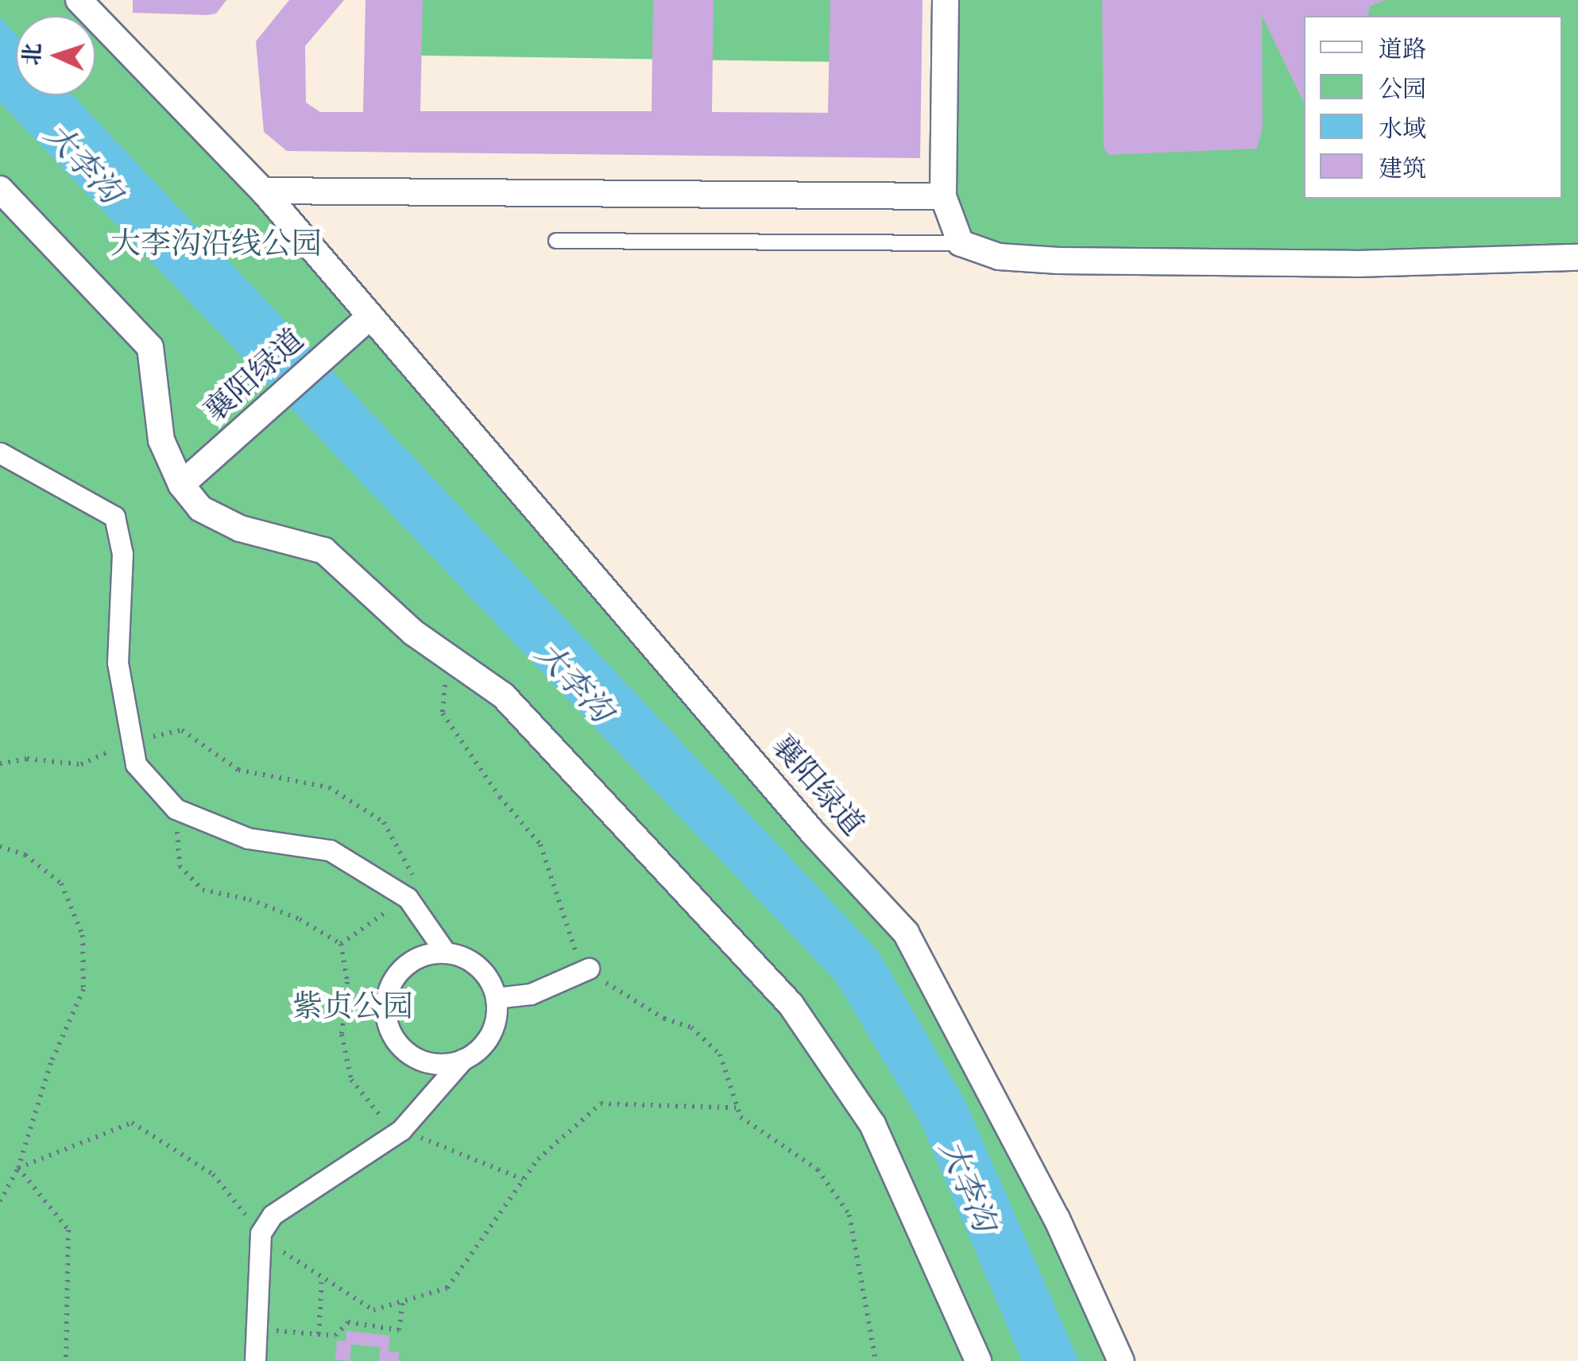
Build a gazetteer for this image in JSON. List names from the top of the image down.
{
  "streets": {
    "street": ["襄阳绿道"]
  },
  "water": ["大李沟"],
  "parks": ["大李沟沿线公园", "紫贞公园"],
  "legend": [
    "道路",
    "公园",
    "水域",
    "建筑"
  ],
  "north": "left"
}
